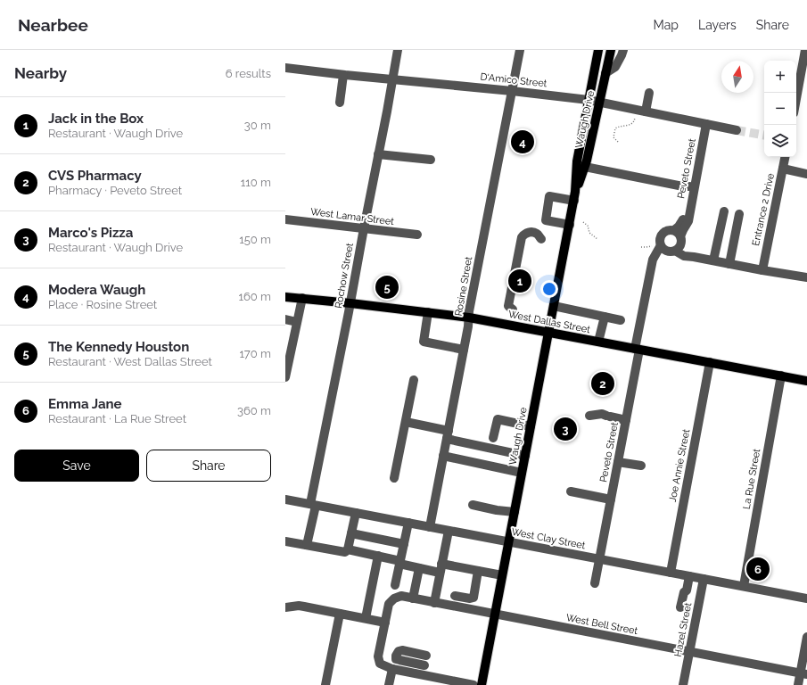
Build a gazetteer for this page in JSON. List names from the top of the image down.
{
  "streets": {
    "main road": ["Waugh Drive", "West Dallas Street"],
    "street": [
      "D'Amico Street",
      "Peveto Street",
      "Entrance 2 Drive",
      "West Lamar Street",
      "Rochow Street",
      "Rosine Street",
      "Joe Annie Street",
      "La Rue Street",
      "West Clay Street",
      "West Bell Street",
      "Hazel Street"
    ]
  },
  "crossings": [
    ["D'Amico Street", "Waugh Drive"],
    ["D'Amico Street", "Peveto Street"],
    ["D'Amico Street", "Rochow Street"],
    ["D'Amico Street", "Rosine Street"],
    ["Waugh Drive", "West Dallas Street"],
    ["Waugh Drive", "West Clay Street"],
    ["Waugh Drive", "West Bell Street"],
    ["Peveto Street", "West Dallas Street"],
    ["Peveto Street", "West Clay Street"],
    ["West Lamar Street", "Rochow Street"],
    ["Rochow Street", "West Dallas Street"],
    ["Rochow Street", "West Clay Street"],
    ["Rosine Street", "West Dallas Street"],
    ["Rosine Street", "West Clay Street"],
    ["West Dallas Street", "Joe Annie Street"],
    ["West Dallas Street", "La Rue Street"],
    ["Joe Annie Street", "West Clay Street"],
    ["La Rue Street", "West Clay Street"],
    ["West Clay Street", "Hazel Street"],
    ["West Bell Street", "Hazel Street"]
  ],
  "north": "top",
  "page": {
    "header": "Nearbee",
    "nav": ["Map", "Layers", "Share"],
    "heading": ["Nearby", "6 results"],
    "map_buttons": ["+", "−"],
    "list": [
      {
        "mark": "1",
        "name": "Jack in the Box",
        "note": "Restaurant · Waugh Drive",
        "value": "30 m"
      },
      {
        "mark": "2",
        "name": "CVS Pharmacy",
        "note": "Pharmacy · Peveto Street",
        "value": "110 m"
      },
      {
        "mark": "3",
        "name": "Marco's Pizza",
        "note": "Restaurant · Waugh Drive",
        "value": "150 m"
      },
      {
        "mark": "4",
        "name": "Modera Waugh",
        "note": "Place · Rosine Street",
        "value": "160 m"
      },
      {
        "mark": "5",
        "name": "The Kennedy Houston",
        "note": "Restaurant · West Dallas Street",
        "value": "170 m"
      },
      {
        "mark": "6",
        "name": "Emma Jane",
        "note": "Restaurant · La Rue Street",
        "value": "360 m"
      }
    ],
    "pins": [
      "4",
      "1",
      "5",
      "2",
      "3",
      "6"
    ],
    "buttons": ["Save", "Share"]
  }
}
